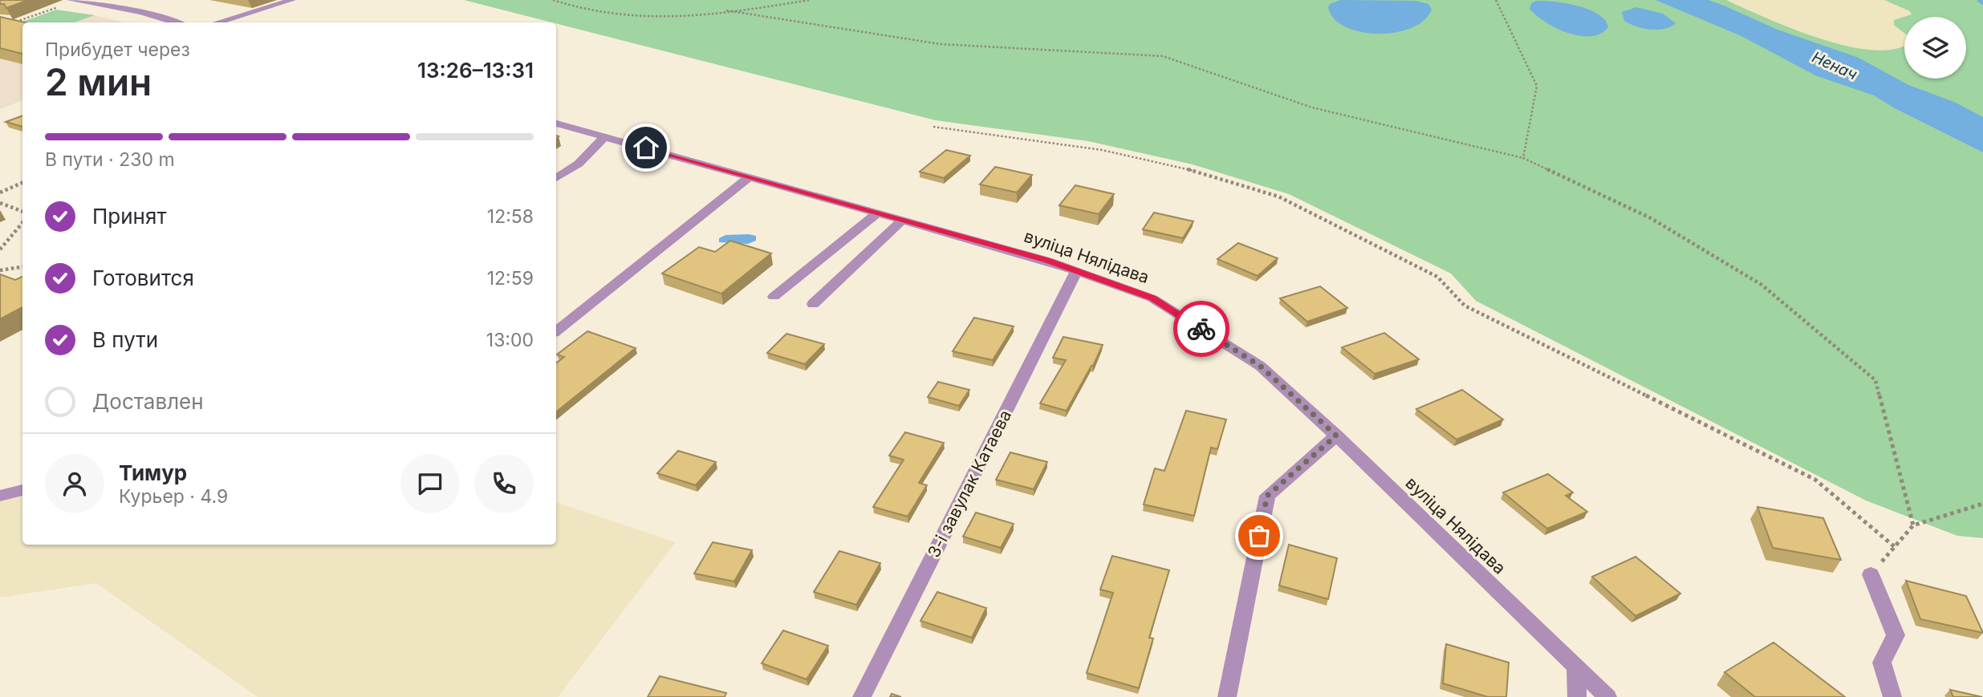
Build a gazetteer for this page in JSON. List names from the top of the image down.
{
  "streets": {
    "street": ["вуліца Нялідава", "3-і завулак Катаева"]
  },
  "crossings": [
    ["вуліца Нялідава", "3-і завулак Катаева"]
  ],
  "water": ["Ненач"],
  "page": {
    "heading": ["2 мин", "Прибудет через", "13:26–13:31"],
    "panel": ["Тимур", "Курьер · 4.9"],
    "bar": "В пути · 230 m",
    "list": [
      ["Принят", "12:58"],
      ["Готовится", "12:59"],
      ["В пути", "13:00"],
      "Доставлен"
    ]
  }
}
